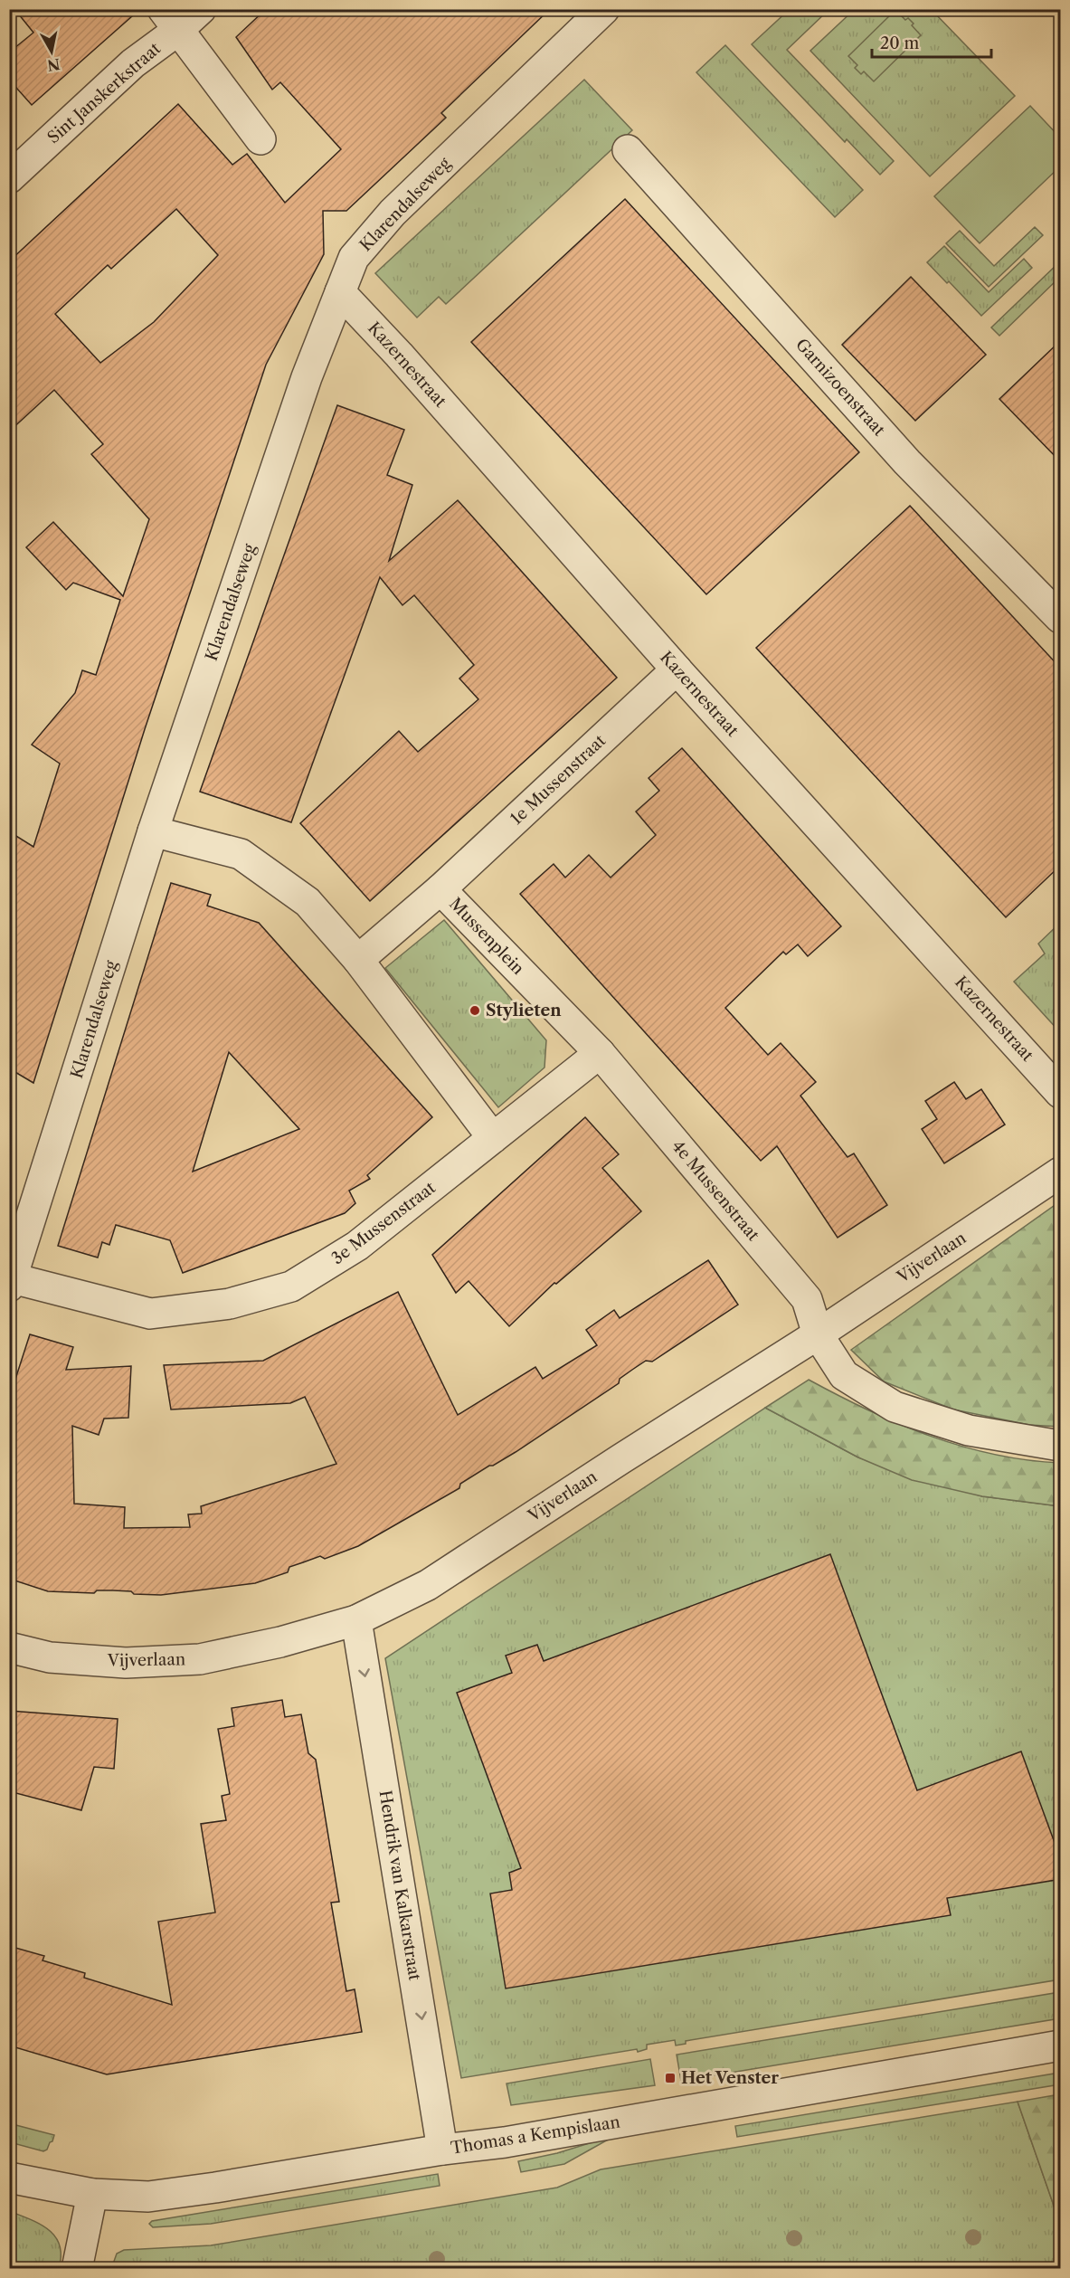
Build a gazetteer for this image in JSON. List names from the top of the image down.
{
  "streets": {
    "street": [
      "Sint Janskerkstraat",
      "Klarendalseweg",
      "Kazernestraat",
      "Garnizoenstraat",
      "1e Mussenstraat",
      "Mussenplein",
      "4e Mussenstraat",
      "3e Mussenstraat",
      "Vijverlaan",
      "Hendrik van Kalkarstraat",
      "Thomas a Kempislaan"
    ]
  },
  "crossings": [
    ["Klarendalseweg", "Kazernestraat"],
    ["Klarendalseweg", "3e Mussenstraat"],
    ["Kazernestraat", "1e Mussenstraat"],
    ["1e Mussenstraat", "Mussenplein"],
    ["Mussenplein", "4e Mussenstraat"],
    ["4e Mussenstraat", "Vijverlaan"],
    ["Vijverlaan", "Hendrik van Kalkarstraat"],
    ["Hendrik van Kalkarstraat", "Thomas a Kempislaan"]
  ],
  "one_way": ["Hendrik van Kalkarstraat"],
  "places": {
    "other": ["Stylieten"],
    "transit": ["Het Venster"]
  },
  "scale_bar": "20 m",
  "north": "bottom"
}
